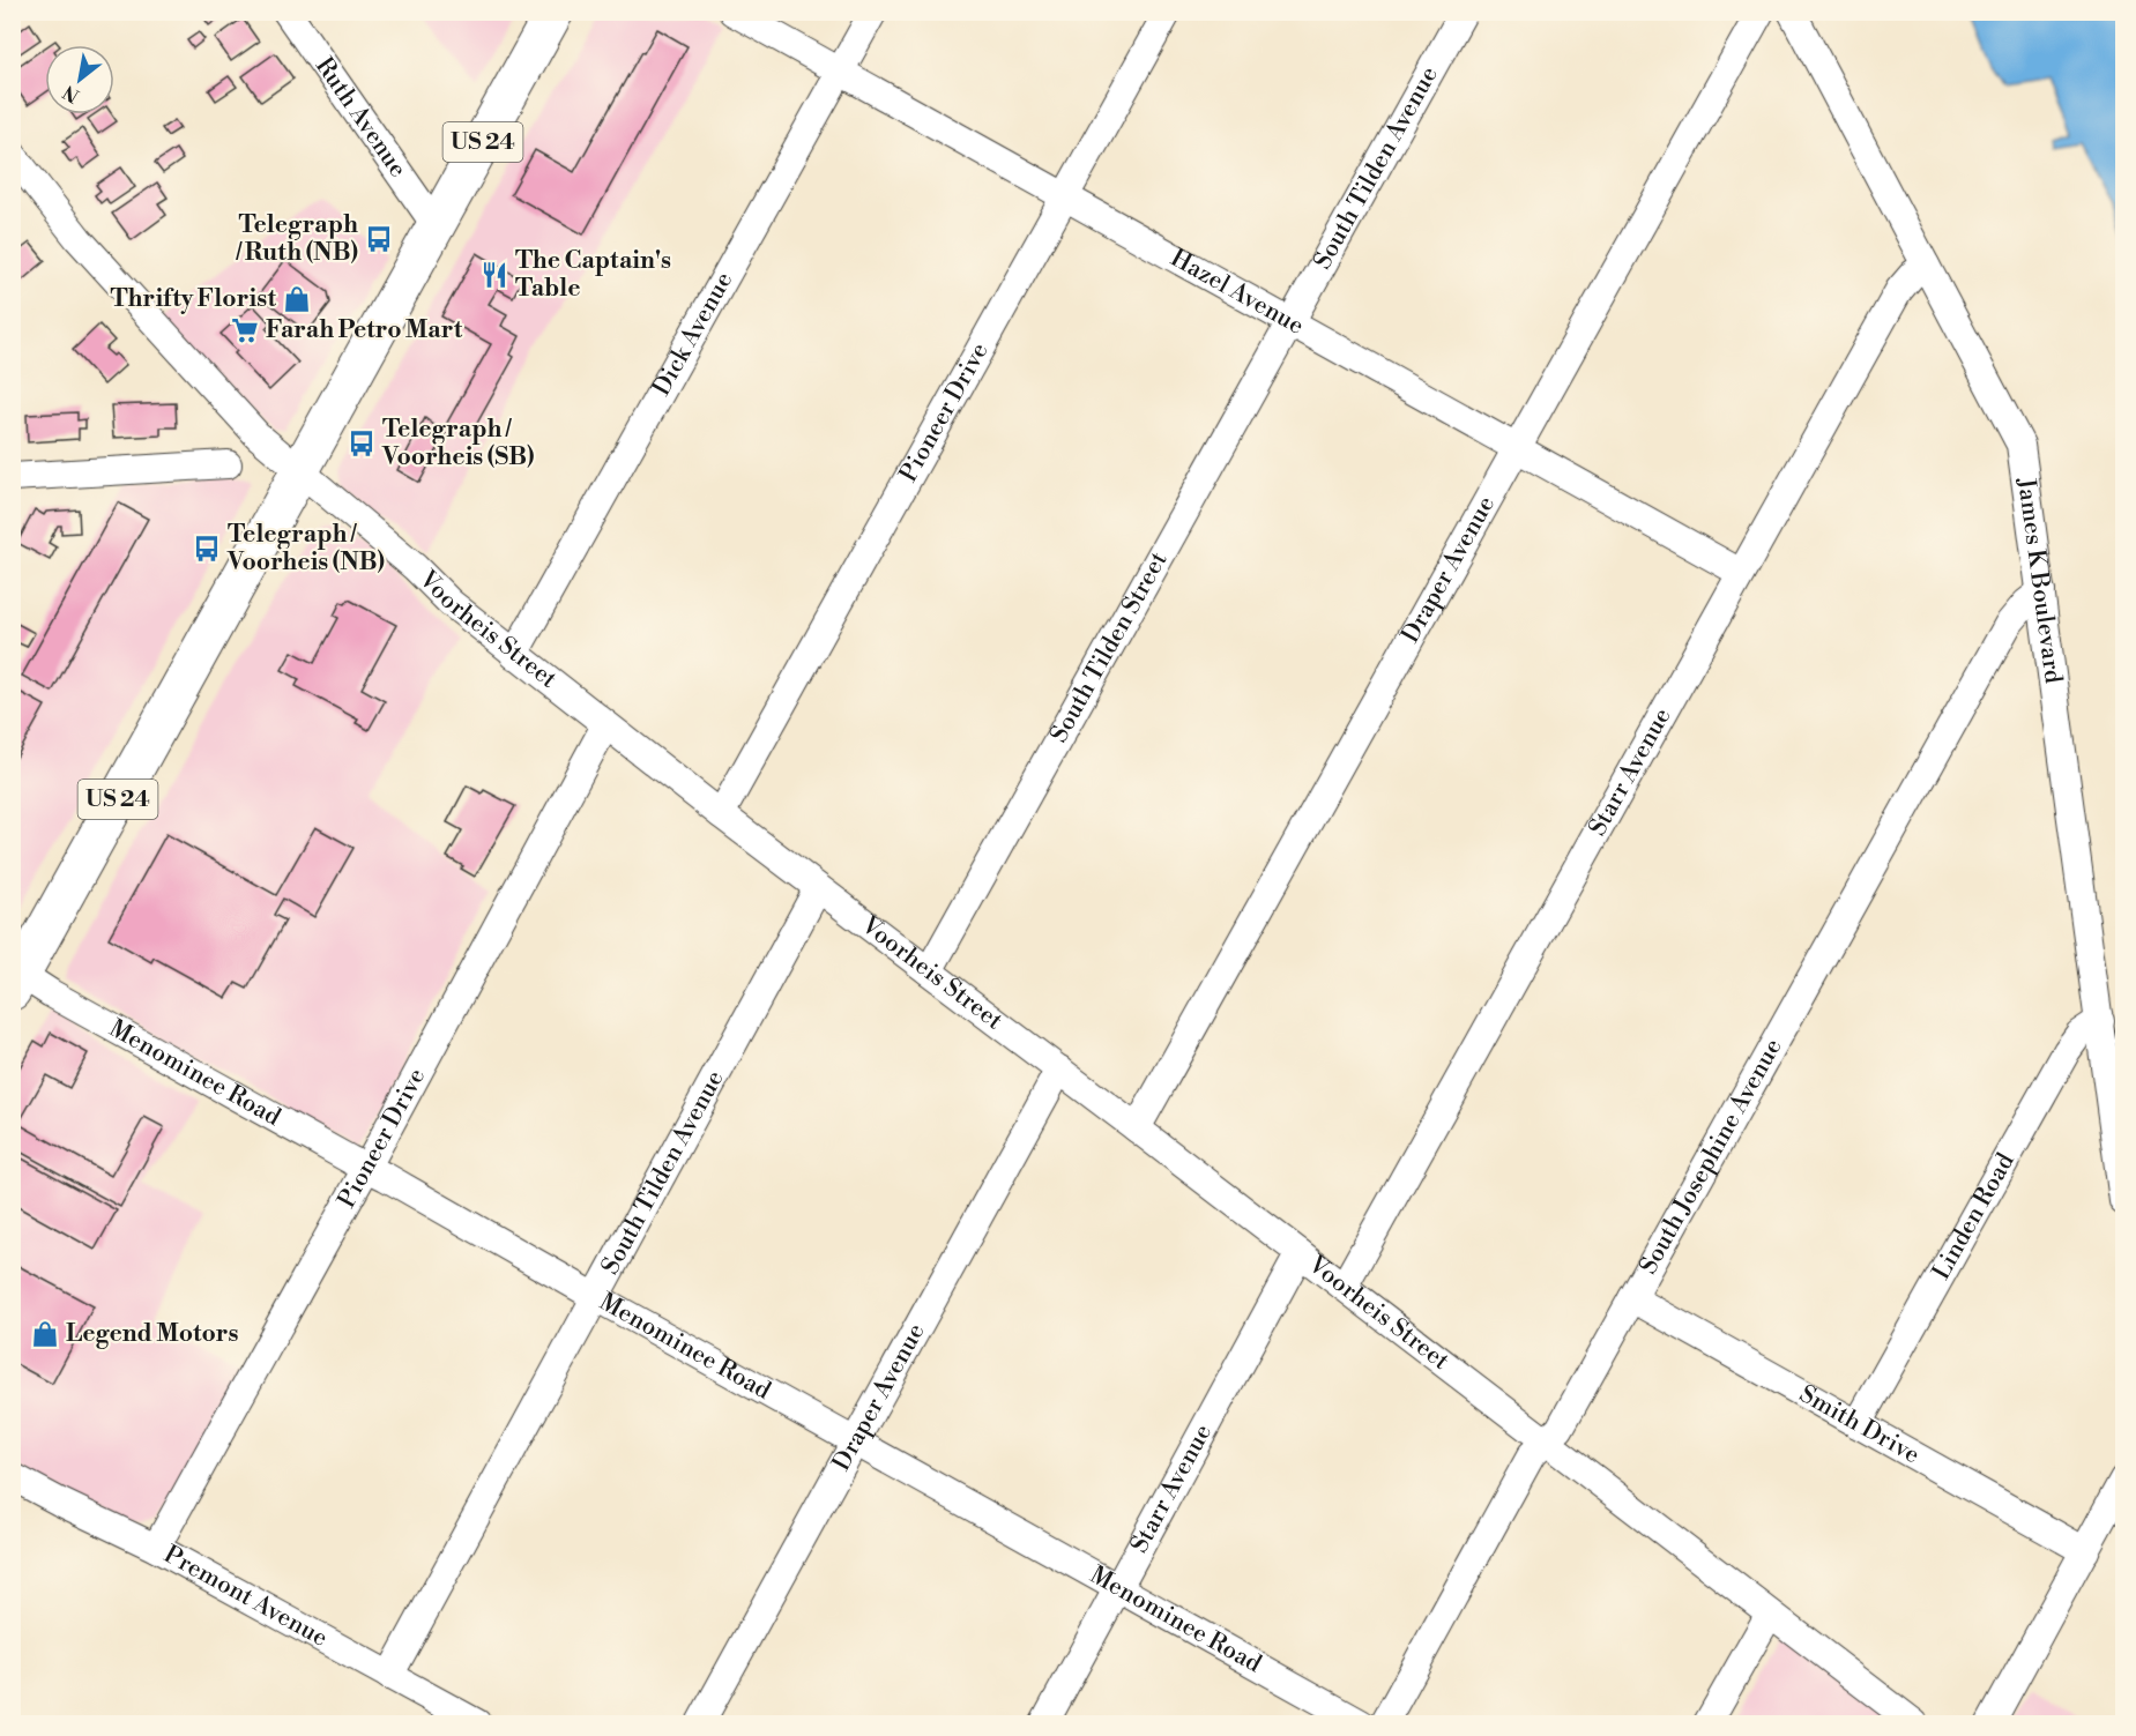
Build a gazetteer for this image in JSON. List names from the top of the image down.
{
  "streets": {
    "highway": ["US 24"],
    "street": [
      "Ruth Avenue",
      "South Tilden Avenue",
      "Hazel Avenue",
      "Dick Avenue",
      "Pioneer Drive",
      "Draper Avenue",
      "James K Boulevard",
      "Voorheis Street",
      "South Tilden Street",
      "Starr Avenue",
      "Menominee Road",
      "South Josephine Avenue",
      "Linden Road",
      "Smith Drive",
      "Premont Avenue"
    ]
  },
  "crossings": [
    ["Ruth Avenue", "US 24"],
    ["US 24", "Voorheis Street"],
    ["US 24", "Menominee Road"],
    ["South Tilden Avenue", "Hazel Avenue"],
    ["South Tilden Avenue", "Voorheis Street"],
    ["South Tilden Avenue", "South Tilden Street"],
    ["South Tilden Avenue", "Menominee Road"],
    ["South Tilden Avenue", "Premont Avenue"],
    ["Hazel Avenue", "Dick Avenue"],
    ["Hazel Avenue", "Pioneer Drive"],
    ["Hazel Avenue", "Draper Avenue"],
    ["Hazel Avenue", "South Tilden Street"],
    ["Hazel Avenue", "Starr Avenue"],
    ["Dick Avenue", "Voorheis Street"],
    ["Pioneer Drive", "Voorheis Street"],
    ["Pioneer Drive", "Menominee Road"],
    ["Pioneer Drive", "Premont Avenue"],
    ["Draper Avenue", "Voorheis Street"],
    ["Draper Avenue", "Menominee Road"],
    ["James K Boulevard", "Starr Avenue"],
    ["James K Boulevard", "South Josephine Avenue"],
    ["James K Boulevard", "Linden Road"],
    ["Voorheis Street", "South Tilden Street"],
    ["Voorheis Street", "Starr Avenue"],
    ["Voorheis Street", "South Josephine Avenue"],
    ["Starr Avenue", "Menominee Road"],
    ["South Josephine Avenue", "Smith Drive"],
    ["Linden Road", "Smith Drive"]
  ],
  "places": {
    "bus stop": ["Telegraph / Ruth (NB)", "Telegraph / Voorheis (SB)", "Telegraph / Voorheis (NB)"],
    "restaurant": ["The Captain's Table"],
    "shop": ["Thrifty Florist", "Legend Motors"],
    "supermarket": ["Farah Petro Mart"]
  },
  "north": "bottom left"
}
